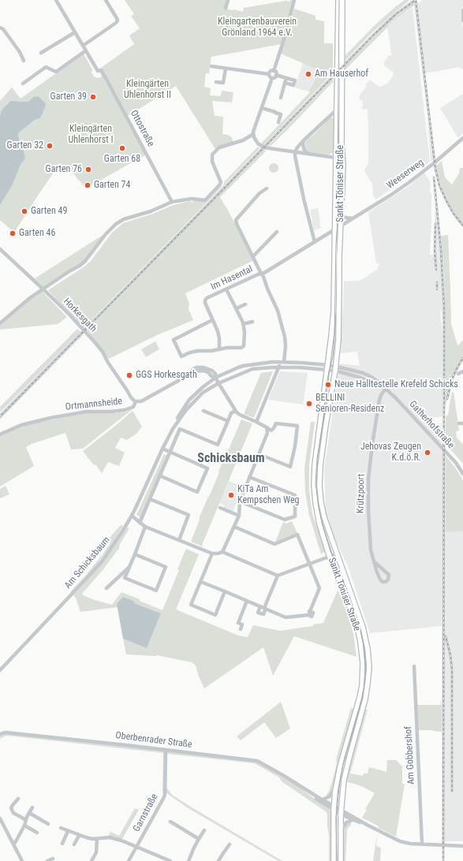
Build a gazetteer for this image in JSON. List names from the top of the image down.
{
  "streets": {
    "main road": ["Sankt Töniser Straße"],
    "street": [
      "Ottostraße",
      "Weeserweg",
      "Im Hasental",
      "Horkesgath",
      "Ortmannsheide",
      "Gatherhofstraße",
      "Krützpoort",
      "Am Schicksbaum",
      "Oberbenrader Straße",
      "Am Gobbershof",
      "Garnstraße"
    ]
  },
  "crossings": [
    ["Weeserweg", "Sankt Töniser Straße"],
    ["Weeserweg", "Im Hasental"],
    ["Sankt Töniser Straße", "Gatherhofstraße"],
    ["Sankt Töniser Straße", "Am Schicksbaum"],
    ["Sankt Töniser Straße", "Oberbenrader Straße"],
    ["Horkesgath", "Ortmannsheide"],
    ["Ortmannsheide", "Am Schicksbaum"],
    ["Gatherhofstraße", "Krützpoort"],
    ["Gatherhofstraße", "Am Schicksbaum"],
    ["Oberbenrader Straße", "Am Gobbershof"],
    ["Oberbenrader Straße", "Garnstraße"]
  ],
  "districts": ["Schicksbaum"],
  "parks": ["Kleingartenbauverein Grönland 1964 e.V.", "Kleingärten Uhlenhorst II", "Kleingärten Uhlenhorst I"],
  "places": [
    "Am Hauserhof",
    "Garten 39",
    "Garten 32",
    "Garten 68",
    "Garten 76",
    "Garten 74",
    "Garten 49",
    "Garten 46",
    "GGS Horkesgath",
    "Neue Halltestelle Krefeld Schicks",
    "BELLINI Senioren-Residenz",
    "Jehovas Zeugen K.d.ö.R.",
    "KiTa Am Kempschen Weg"
  ]
}
